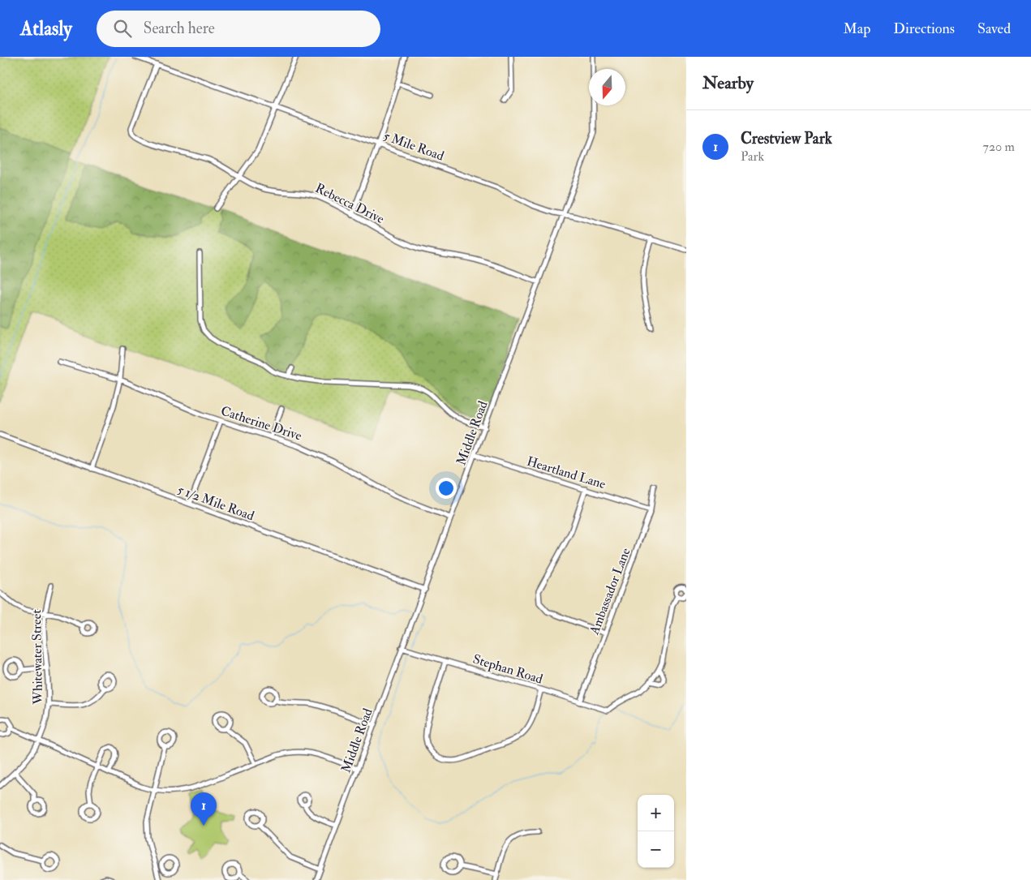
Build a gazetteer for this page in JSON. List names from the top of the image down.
{
  "streets": {
    "street": [
      "5 Mile Road",
      "Rebecca Drive",
      "Catherine Drive",
      "Middle Road",
      "Heartland Lane",
      "5 1/2 Mile Road",
      "Ambassador Lane",
      "Whitewater Street",
      "Stephan Road"
    ]
  },
  "crossings": [
    ["5 Mile Road", "Rebecca Drive"],
    ["5 Mile Road", "Middle Road"],
    ["Rebecca Drive", "Middle Road"],
    ["Catherine Drive", "Middle Road"],
    ["Middle Road", "Heartland Lane"],
    ["Middle Road", "5 1/2 Mile Road"],
    ["Middle Road", "Stephan Road"],
    ["Heartland Lane", "Ambassador Lane"],
    ["Ambassador Lane", "Stephan Road"]
  ],
  "north": "bottom",
  "page": {
    "header": "Atlasly",
    "search": "Search here",
    "nav": ["Map", "Directions", "Saved"],
    "heading": "Nearby",
    "list": [
      {
        "mark": "1",
        "name": "Crestview Park",
        "note": "Park",
        "value": "720 m"
      }
    ],
    "pins": "1",
    "map_buttons": ["+", "−"]
  }
}
